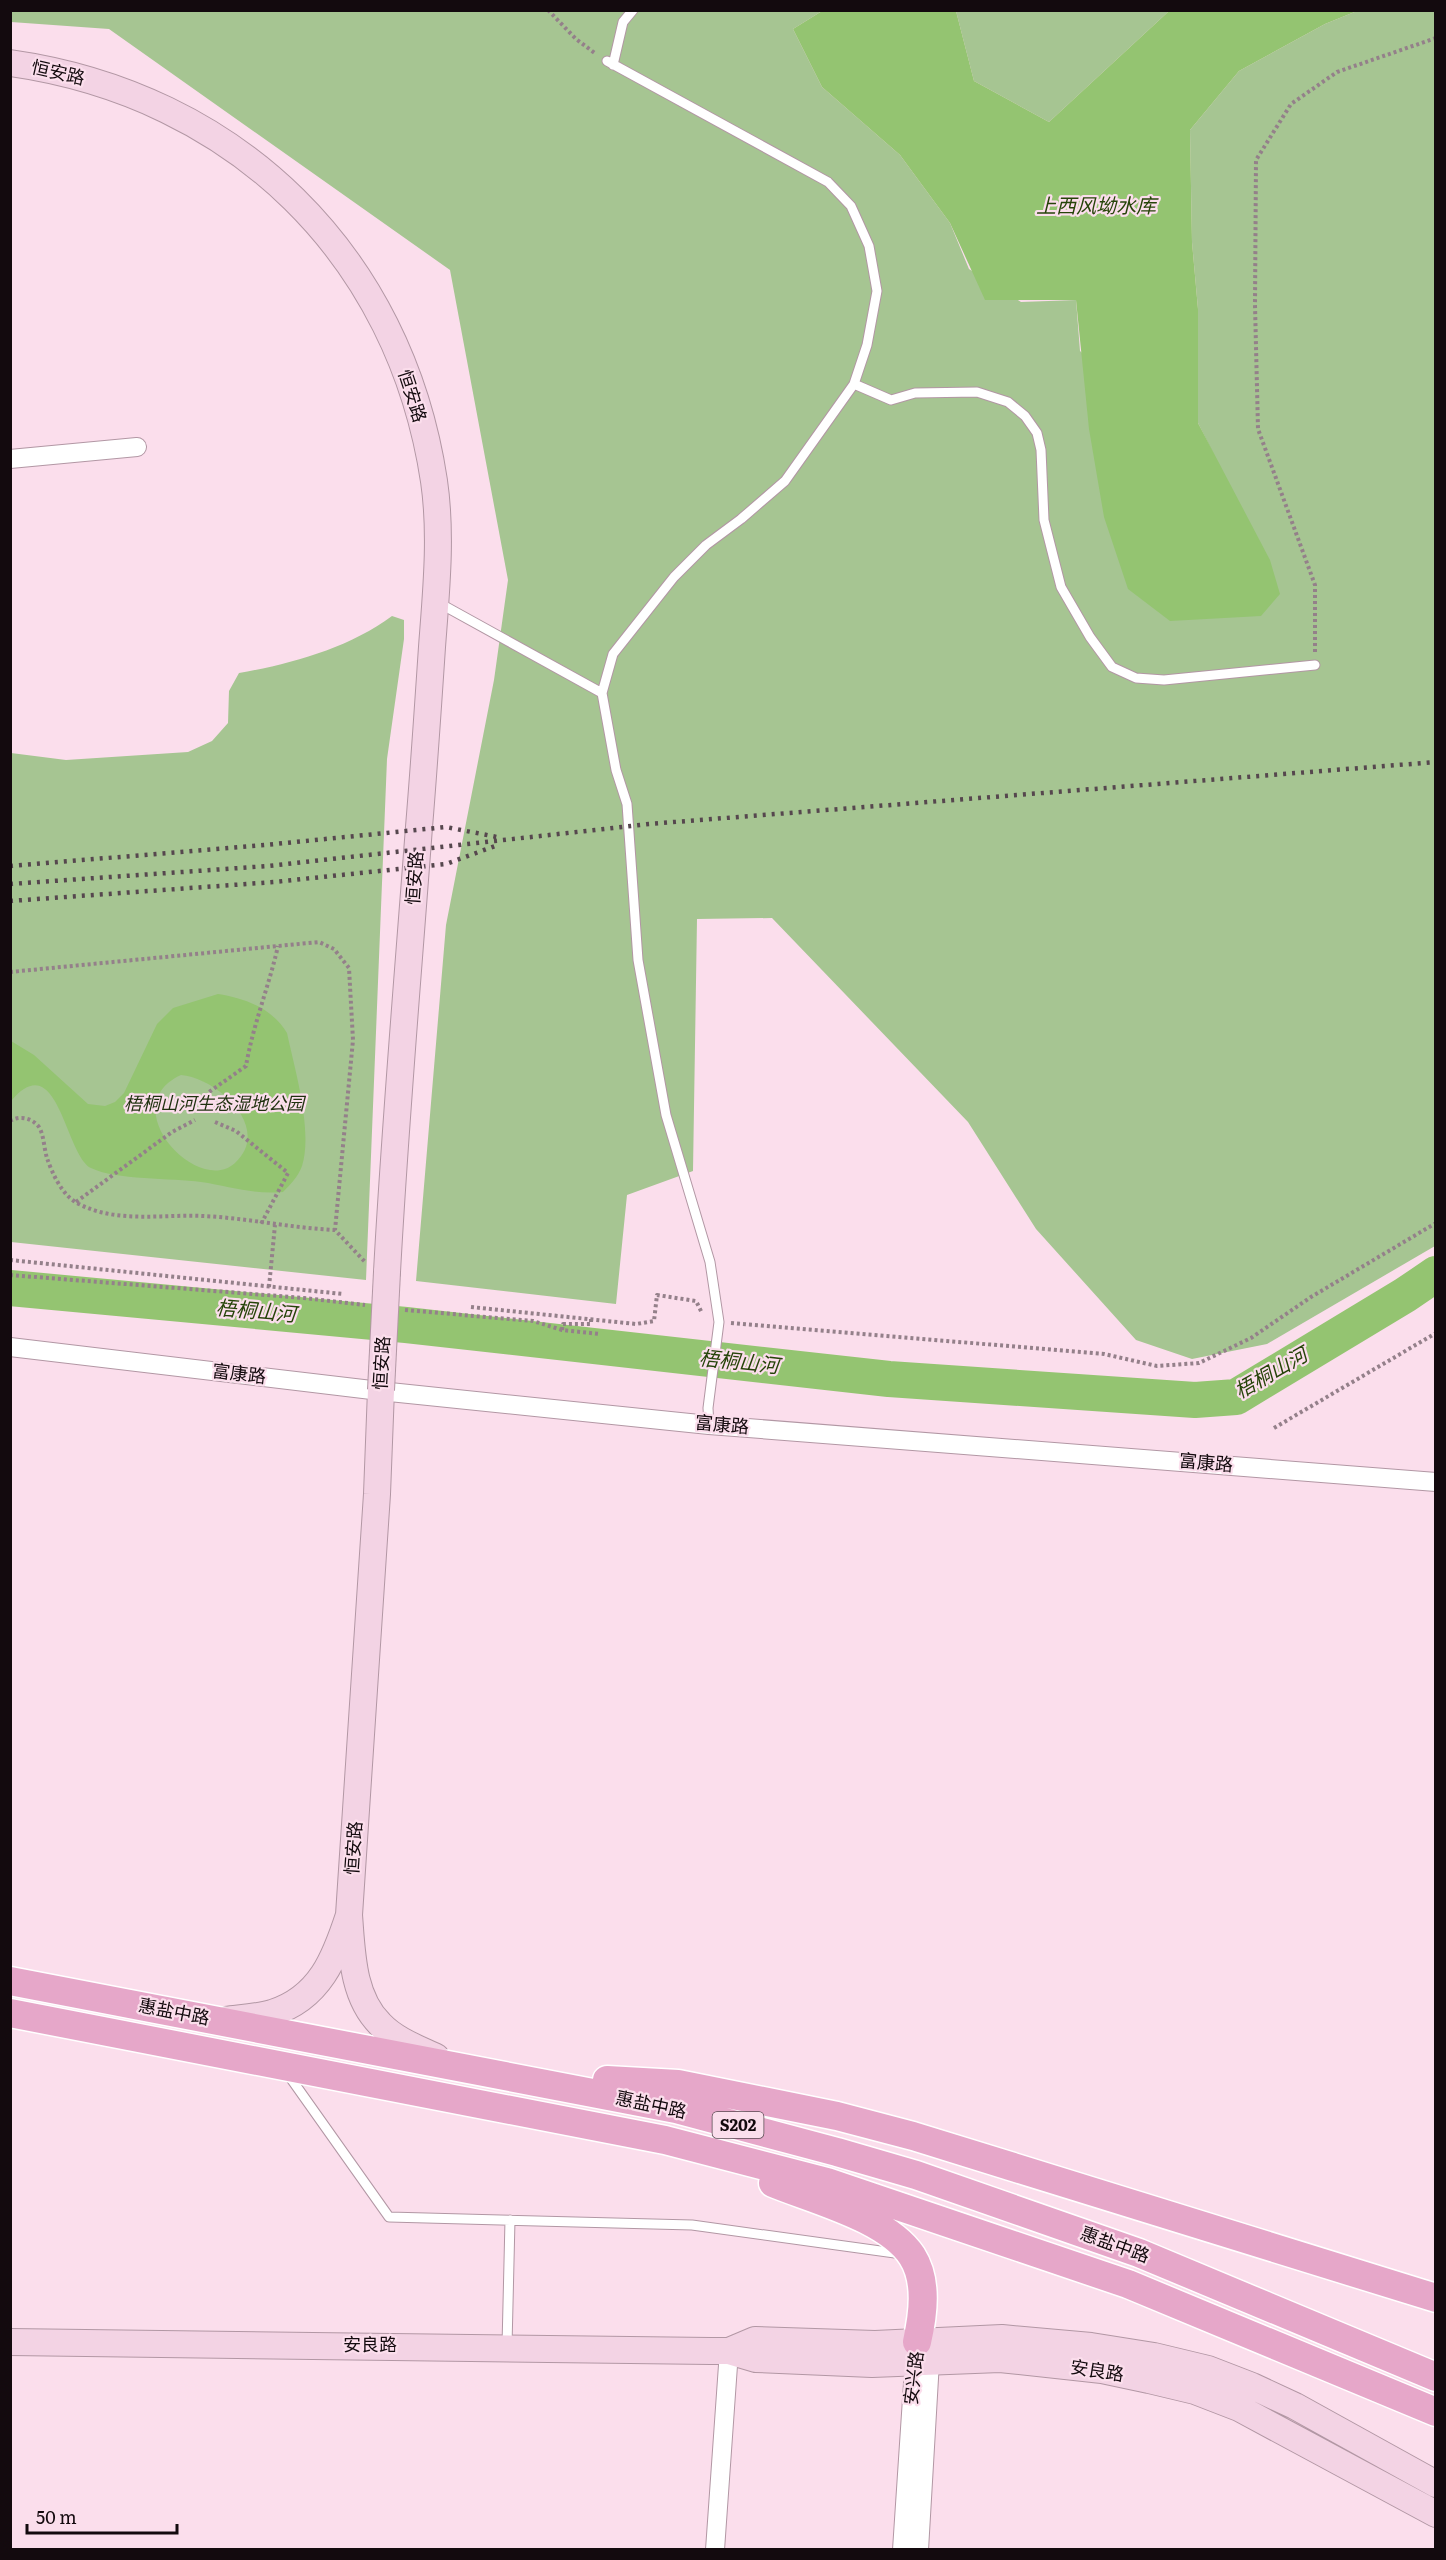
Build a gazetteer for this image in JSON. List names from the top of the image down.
{
  "streets": {
    "main road": ["惠盐中路", "S202"],
    "street": [
      "恒安路",
      "富康路",
      "安良路",
      "安兴路"
    ]
  },
  "crossings": [
    ["恒安路", "富康路"],
    ["安良路", "安兴路"]
  ],
  "water": ["上西风坳水库", "梧桐山河"],
  "parks": ["梧桐山河生态湿地公园"],
  "scale_bar": "50 m"
}
